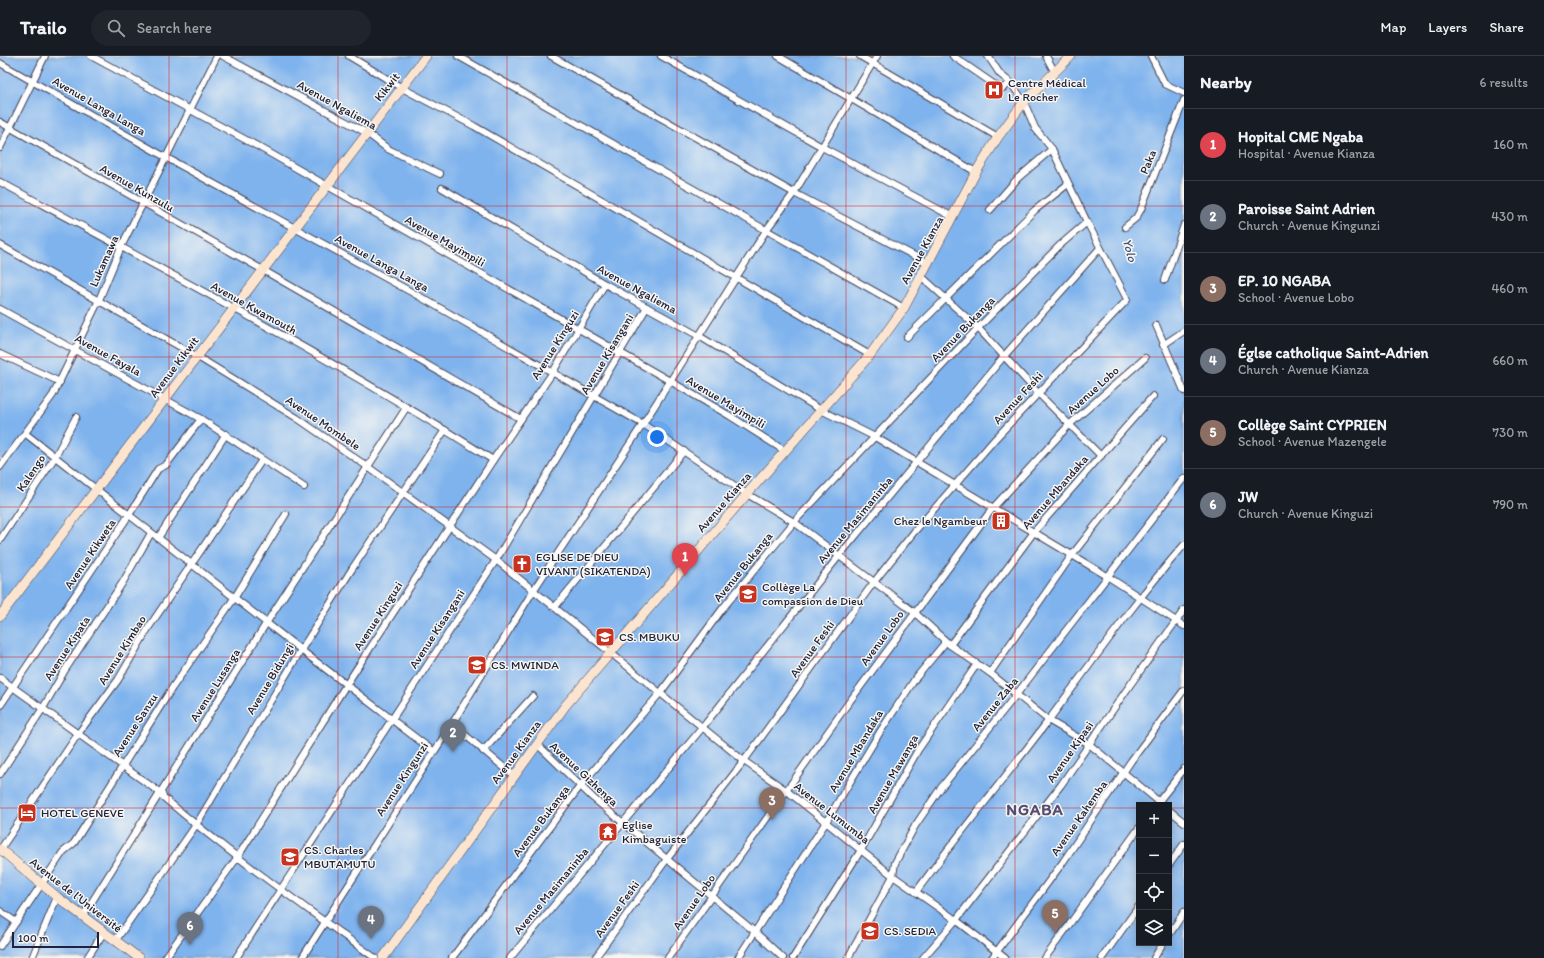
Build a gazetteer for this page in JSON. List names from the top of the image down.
{
  "streets": {
    "street": [
      "Kikwit",
      "Avenue Ngaliema",
      "Avenue Langa Langa",
      "Paka",
      "Avenue Kunzulu",
      "Avenue Mayimpili",
      "Avenue Kianza",
      "Lukamawa",
      "Avenue Kwamouth",
      "Avenue Bukanga",
      "Avenue Kinguzi",
      "Avenue Kisangani",
      "Avenue Fayala",
      "Avenue Kikwit",
      "Avenue Lobo",
      "Avenue Feshi",
      "Avenue Mombele",
      "Kalengo",
      "Avenue Mbandaka",
      "Avenue Masimaninba",
      "Avenue Kikweta",
      "Avenue Kipata",
      "Avenue Kimbao",
      "Avenue Bidungi",
      "Avenue Lusanga",
      "Avenue Zaba",
      "Avenue Sanzu",
      "Avenue Kipasi",
      "Avenue Gizhenga",
      "Avenue Mawanga",
      "Avenue Kingunzi",
      "Avenue Lumumba",
      "Avenue Kahemba",
      "Avenue de l’Université"
    ]
  },
  "crossings": [
    ["Kikwit", "Avenue Ngaliema"],
    ["Kikwit", "Avenue Kikwit"],
    ["Avenue Ngaliema", "Avenue Kianza"],
    ["Avenue Ngaliema", "Avenue Bukanga"],
    ["Avenue Ngaliema", "Avenue Kinguzi"],
    ["Avenue Ngaliema", "Avenue Kisangani"],
    ["Avenue Ngaliema", "Avenue Kikwit"],
    ["Avenue Ngaliema", "Avenue Lobo"],
    ["Avenue Ngaliema", "Avenue Feshi"],
    ["Avenue Ngaliema", "Avenue Mbandaka"],
    ["Avenue Ngaliema", "Avenue Masimaninba"],
    ["Avenue Ngaliema", "Avenue Zaba"],
    ["Avenue Ngaliema", "Avenue Kipasi"],
    ["Avenue Ngaliema", "Avenue Kingunzi"],
    ["Avenue Langa Langa", "Avenue Kianza"],
    ["Avenue Langa Langa", "Lukamawa"],
    ["Avenue Langa Langa", "Avenue Bukanga"],
    ["Avenue Langa Langa", "Avenue Kinguzi"],
    ["Avenue Langa Langa", "Avenue Kisangani"],
    ["Avenue Langa Langa", "Avenue Kikwit"],
    ["Avenue Langa Langa", "Avenue Lobo"],
    ["Avenue Langa Langa", "Avenue Feshi"],
    ["Avenue Langa Langa", "Avenue Mbandaka"],
    ["Avenue Langa Langa", "Avenue Masimaninba"],
    ["Avenue Langa Langa", "Avenue Zaba"],
    ["Avenue Langa Langa", "Avenue Kipasi"],
    ["Avenue Langa Langa", "Avenue Mawanga"],
    ["Avenue Langa Langa", "Avenue Kingunzi"],
    ["Avenue Langa Langa", "Avenue Kahemba"],
    ["Avenue Kunzulu", "Lukamawa"],
    ["Avenue Kunzulu", "Avenue Kikwit"],
    ["Avenue Mayimpili", "Avenue Kianza"],
    ["Avenue Mayimpili", "Lukamawa"],
    ["Avenue Mayimpili", "Avenue Kinguzi"],
    ["Avenue Mayimpili", "Avenue Kisangani"],
    ["Avenue Mayimpili", "Avenue Kikwit"],
    ["Avenue Mayimpili", "Avenue Kingunzi"],
    ["Avenue Kianza", "Avenue Mombele"],
    ["Avenue Kianza", "Avenue Gizhenga"],
    ["Avenue Kianza", "Avenue Lumumba"],
    ["Lukamawa", "Avenue Kwamouth"],
    ["Lukamawa", "Avenue Fayala"],
    ["Lukamawa", "Avenue Mombele"],
    ["Avenue Kwamouth", "Avenue Kinguzi"],
    ["Avenue Kwamouth", "Avenue Kikwit"],
    ["Avenue Kwamouth", "Avenue Bidungi"],
    ["Avenue Kwamouth", "Avenue Lusanga"],
    ["Avenue Bukanga", "Avenue Gizhenga"],
    ["Avenue Bukanga", "Avenue Lumumba"],
    ["Avenue Kinguzi", "Avenue Mombele"],
    ["Avenue Kisangani", "Avenue Mombele"],
    ["Avenue Fayala", "Avenue Kikwit"],
    ["Avenue Fayala", "Avenue Kikweta"],
    ["Avenue Fayala", "Avenue Kimbao"],
    ["Avenue Kikwit", "Avenue Mombele"],
    ["Avenue Lobo", "Avenue Gizhenga"],
    ["Avenue Lobo", "Avenue Lumumba"],
    ["Avenue Feshi", "Avenue Masimaninba"],
    ["Avenue Feshi", "Avenue Gizhenga"],
    ["Avenue Feshi", "Avenue Lumumba"],
    ["Avenue Mombele", "Avenue Bidungi"],
    ["Avenue Mombele", "Avenue Lusanga"],
    ["Avenue Mombele", "Avenue Kingunzi"],
    ["Avenue Mombele", "Avenue Lumumba"],
    ["Avenue Mbandaka", "Avenue Gizhenga"],
    ["Avenue Mbandaka", "Avenue Lumumba"],
    ["Avenue Masimaninba", "Avenue Gizhenga"],
    ["Avenue Masimaninba", "Avenue Lumumba"],
    ["Avenue Kimbao", "Avenue de l’Université"],
    ["Avenue Bidungi", "Avenue de l’Université"],
    ["Avenue Lusanga", "Avenue de l’Université"],
    ["Avenue Zaba", "Avenue Lumumba"],
    ["Avenue Sanzu", "Avenue de l’Université"],
    ["Avenue Kipasi", "Avenue Lumumba"],
    ["Avenue Mawanga", "Avenue Lumumba"],
    ["Avenue Lumumba", "Avenue Kahemba"]
  ],
  "districts": ["NGABA"],
  "water": ["Yolo"],
  "places": {
    "hospital": ["Centre Médical Le Rocher"],
    "building": ["Chez le Ngambeur"],
    "church": ["EGLISE DE DIEU VIVANT (SIKATENDA)"],
    "school or university": [
      "Collège La compassion de Dieu",
      "CS. MBUKU",
      "CS. MWINDA",
      "CS. Charles MBUTAMUTU",
      "CS. SEDIA"
    ],
    "hotel": ["HOTEL GENEVE"],
    "temple": ["Eglise Kimbaguiste"]
  },
  "scale_bar": "100 m",
  "page": {
    "header": "Trailo",
    "search": "Search here",
    "nav": ["Map", "Layers", "Share"],
    "heading": ["Nearby", "6 results"],
    "list": [
      {
        "mark": "1",
        "name": "Hopital CME Ngaba",
        "note": "Hospital · Avenue Kianza",
        "value": "160 m"
      },
      {
        "mark": "2",
        "name": "Paroisse Saint Adrien",
        "note": "Church · Avenue Kingunzi",
        "value": "430 m"
      },
      {
        "mark": "3",
        "name": "EP. 10 NGABA",
        "note": "School · Avenue Lobo",
        "value": "460 m"
      },
      {
        "mark": "4",
        "name": "Églse catholique Saint-Adrien",
        "note": "Church · Avenue Kianza",
        "value": "660 m"
      },
      {
        "mark": "5",
        "name": "Collège Saint CYPRIEN",
        "note": "School · Avenue Mazengele",
        "value": "730 m"
      },
      {
        "mark": "6",
        "name": "JW",
        "note": "Church · Avenue Kinguzi",
        "value": "790 m"
      }
    ],
    "pins": [
      "1",
      "2",
      "3",
      "5",
      "4",
      "6"
    ],
    "map_buttons": ["+", "−"],
    "scale": "100 m"
  }
}
